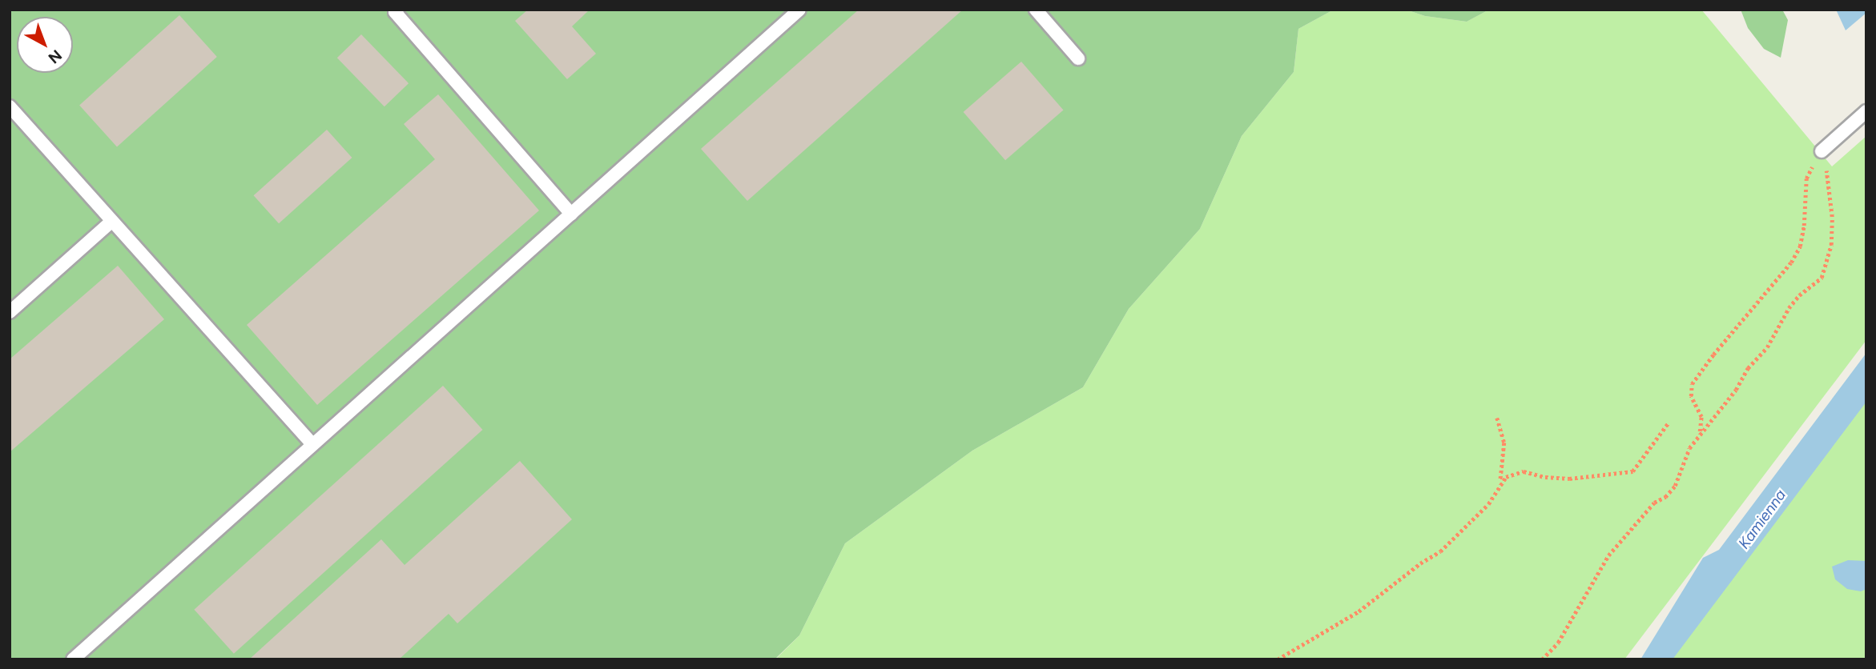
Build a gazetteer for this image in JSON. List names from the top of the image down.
{
  "water": ["Kamienna"],
  "north": "bottom right"
}
